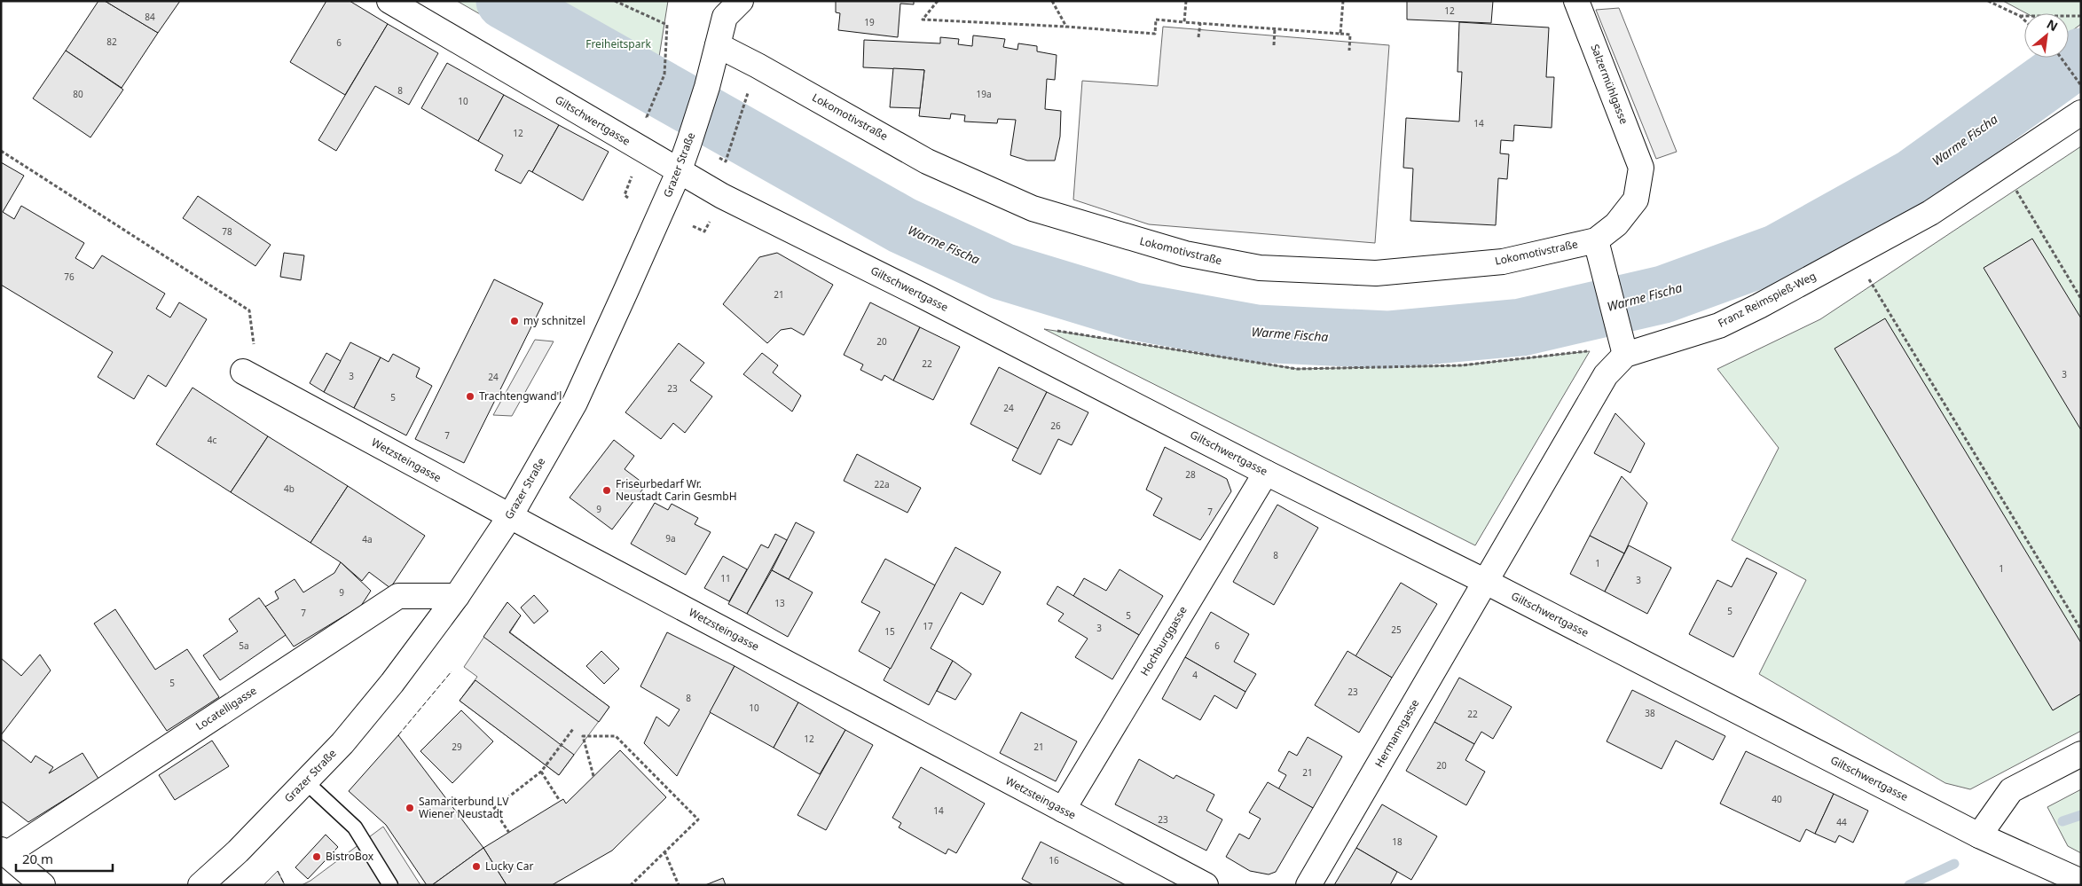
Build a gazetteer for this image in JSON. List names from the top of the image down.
{
  "streets": {
    "street": [
      "Salzermühlgasse",
      "Lokomotivstraße",
      "Giltschwertgasse",
      "Grazer Straße",
      "Franz Reimspieß-Weg",
      "Wetzsteingasse",
      "Hochburggasse",
      "Locatelligasse",
      "Hermanngasse"
    ]
  },
  "crossings": [
    ["Salzermühlgasse", "Lokomotivstraße"],
    ["Lokomotivstraße", "Grazer Straße"],
    ["Giltschwertgasse", "Grazer Straße"],
    ["Giltschwertgasse", "Franz Reimspieß-Weg"],
    ["Giltschwertgasse", "Hochburggasse"],
    ["Giltschwertgasse", "Hermanngasse"],
    ["Grazer Straße", "Wetzsteingasse"],
    ["Grazer Straße", "Locatelligasse"],
    ["Franz Reimspieß-Weg", "Hermanngasse"],
    ["Wetzsteingasse", "Hochburggasse"]
  ],
  "water": ["Warme Fischa"],
  "parks": ["Freiheitspark"],
  "places": [
    "my schnitzel",
    "Trachtengwand'l",
    "Friseurbedarf Wr. Neustadt Carin GesmbH",
    "Samariterbund LV Wiener Neustadt",
    "BistroBox",
    "Lucky Car"
  ],
  "house_numbers": [
    "12",
    "84",
    "19",
    "82",
    "6",
    "8",
    "80",
    "19a",
    "10",
    "14",
    "12",
    "78",
    "76",
    "21",
    "20",
    "22",
    "3",
    "3",
    "24",
    "23",
    "5",
    "24",
    "26",
    "7",
    "4c",
    "28",
    "22a",
    "4b",
    "9",
    "7",
    "9a",
    "4a",
    "8",
    "1",
    "1",
    "11",
    "3",
    "9",
    "13",
    "5",
    "7",
    "5",
    "17",
    "3",
    "25",
    "15",
    "5a",
    "6",
    "4",
    "5",
    "23",
    "8",
    "10",
    "38",
    "22",
    "12",
    "29",
    "21",
    "20",
    "21",
    "40",
    "14",
    "23",
    "44",
    "18",
    "16"
  ],
  "scale_bar": "20 m",
  "north": "top right"
}
